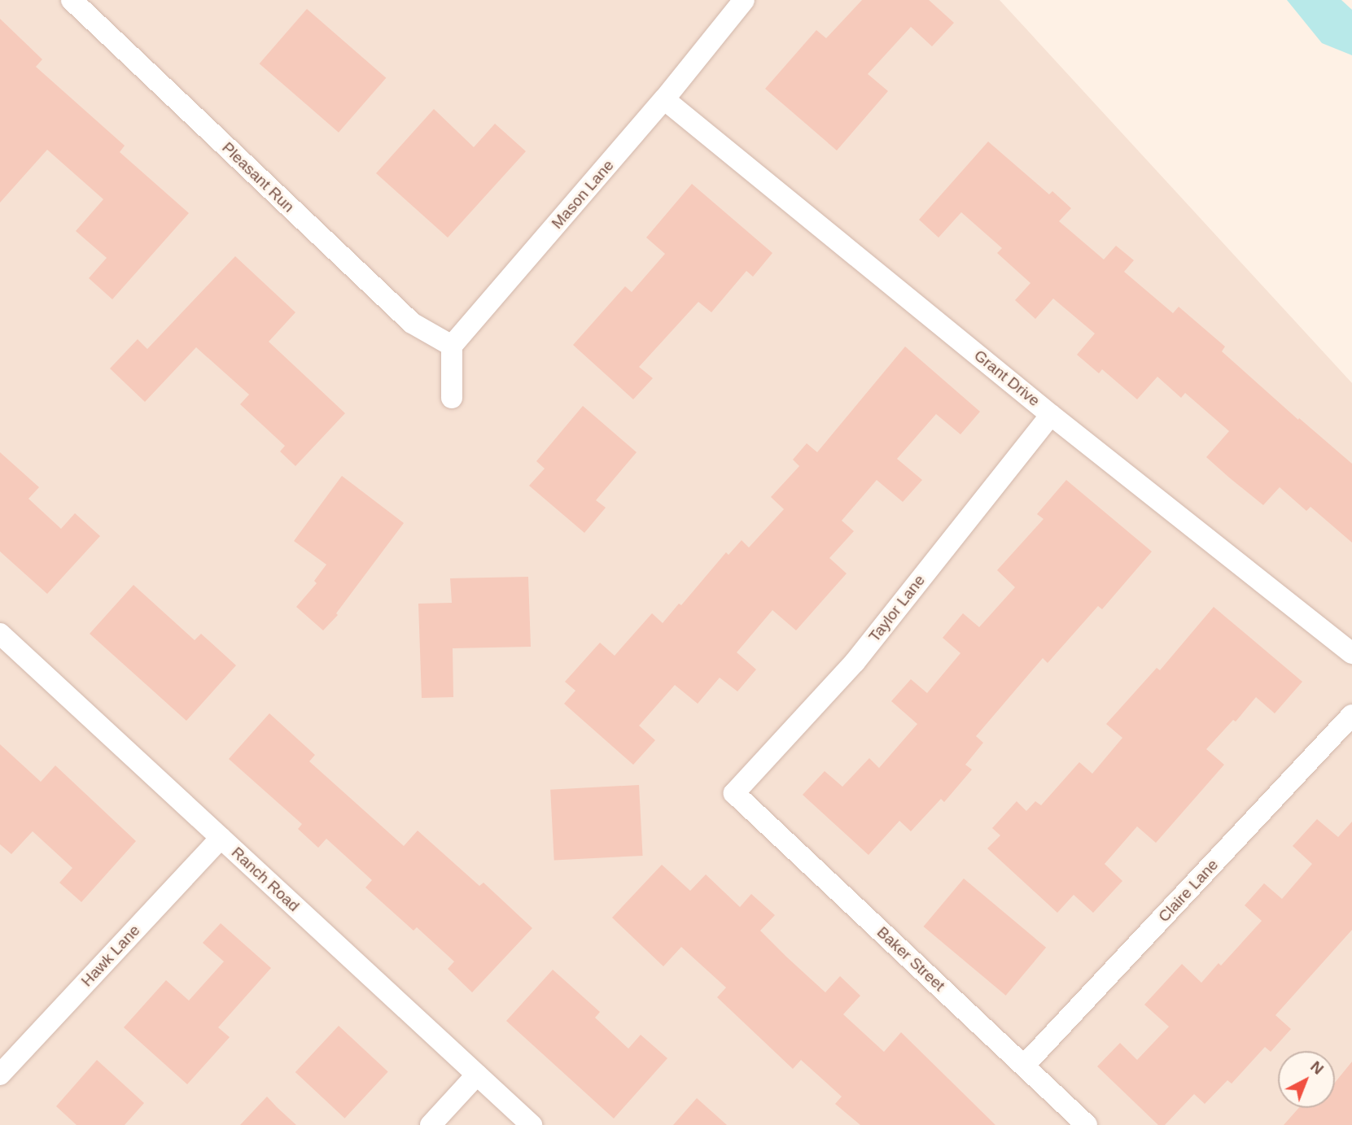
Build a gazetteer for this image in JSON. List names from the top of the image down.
{
  "streets": {
    "street": [
      "Pleasant Run",
      "Mason Lane",
      "Grant Drive",
      "Taylor Lane",
      "Ranch Road",
      "Claire Lane",
      "Hawk Lane",
      "Baker Street"
    ]
  },
  "crossings": [
    ["Pleasant Run", "Mason Lane"],
    ["Mason Lane", "Grant Drive"],
    ["Grant Drive", "Taylor Lane"],
    ["Taylor Lane", "Baker Street"],
    ["Ranch Road", "Hawk Lane"],
    ["Claire Lane", "Baker Street"]
  ],
  "north": "top right"
}
